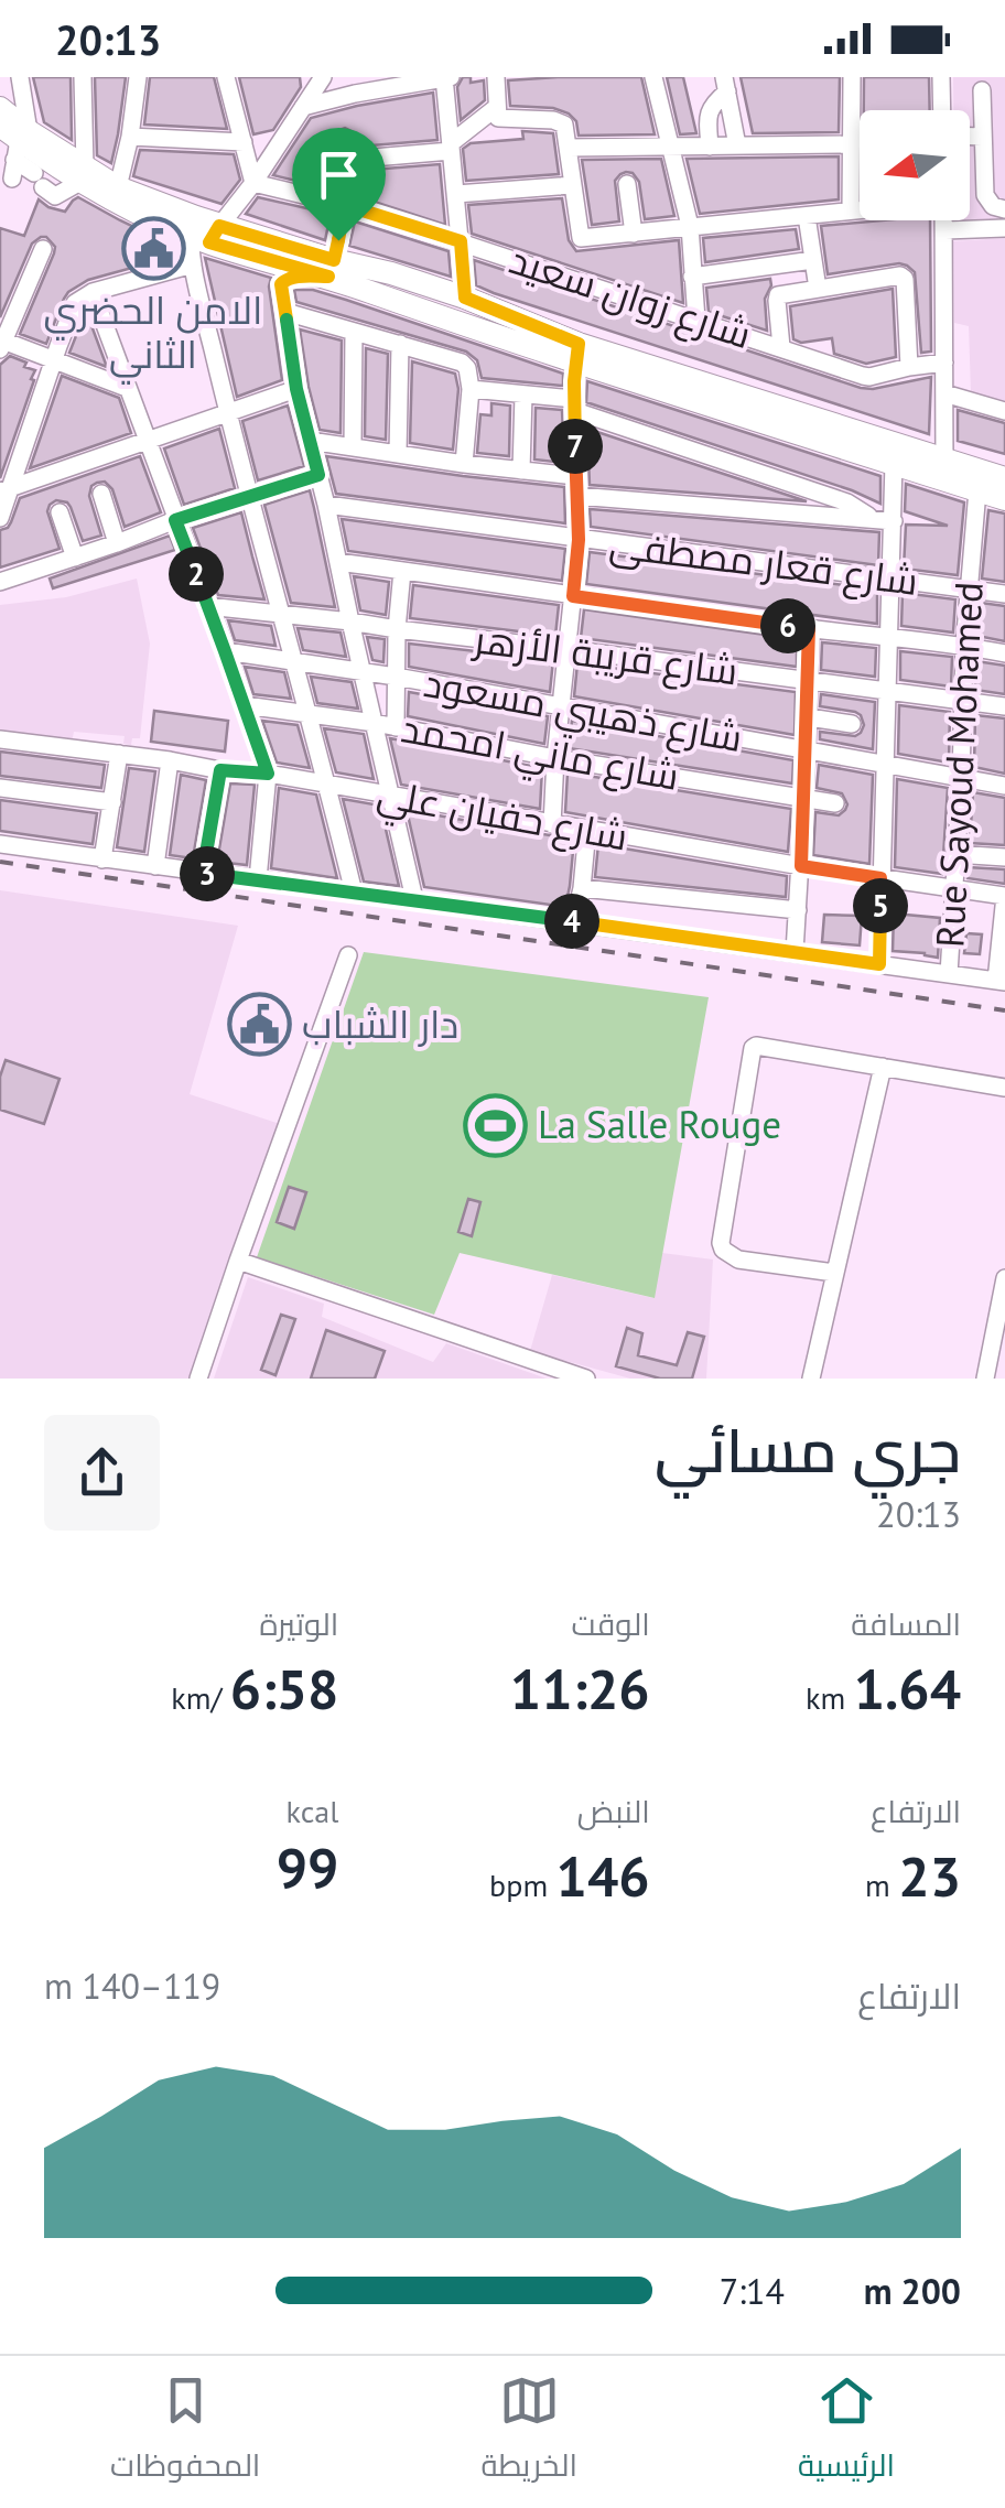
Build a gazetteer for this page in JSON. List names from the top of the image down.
{
  "streets": {
    "street": [
      "شارع زوان سعيد",
      "شارع قعار مصطفى",
      "شارع قريبة الأزهر",
      "شارع ذهيبي مسعود",
      "شارع ماني امحمد",
      "Rue Sayoud Mohamed",
      "شارع حفيان علي"
    ]
  },
  "crossings": [
    ["شارع قعار مصطفى", "Rue Sayoud Mohamed"],
    ["شارع قريبة الأزهر", "Rue Sayoud Mohamed"],
    ["شارع ذهيبي مسعود", "Rue Sayoud Mohamed"],
    ["Rue Sayoud Mohamed", "شارع حفيان علي"]
  ],
  "places": {
    "public building": ["الامن الحضري الثاني", "دار الشباب"],
    "sports": ["La Salle Rouge"]
  },
  "north": "left",
  "page": {
    "status": "20:13",
    "pins": [
      "7",
      "2",
      "6",
      "3",
      "5",
      "4"
    ],
    "heading": ["جري مسائي", "20:13"],
    "stats": [
      ["المسافة", "1.64 km"],
      ["الوقت", "11:26"],
      ["الوتيرة", "6:58 /km"],
      ["الارتفاع", "23 m"],
      ["النبض", "146 bpm"],
      ["kcal", "99"]
    ],
    "chart": ["الارتفاع", "119–140 m"],
    "list": [
      {
        "name": "200 m",
        "note": "7:14"
      }
    ],
    "tabs": ["الرئيسية", "الخريطة", "المحفوظات"]
  }
}
